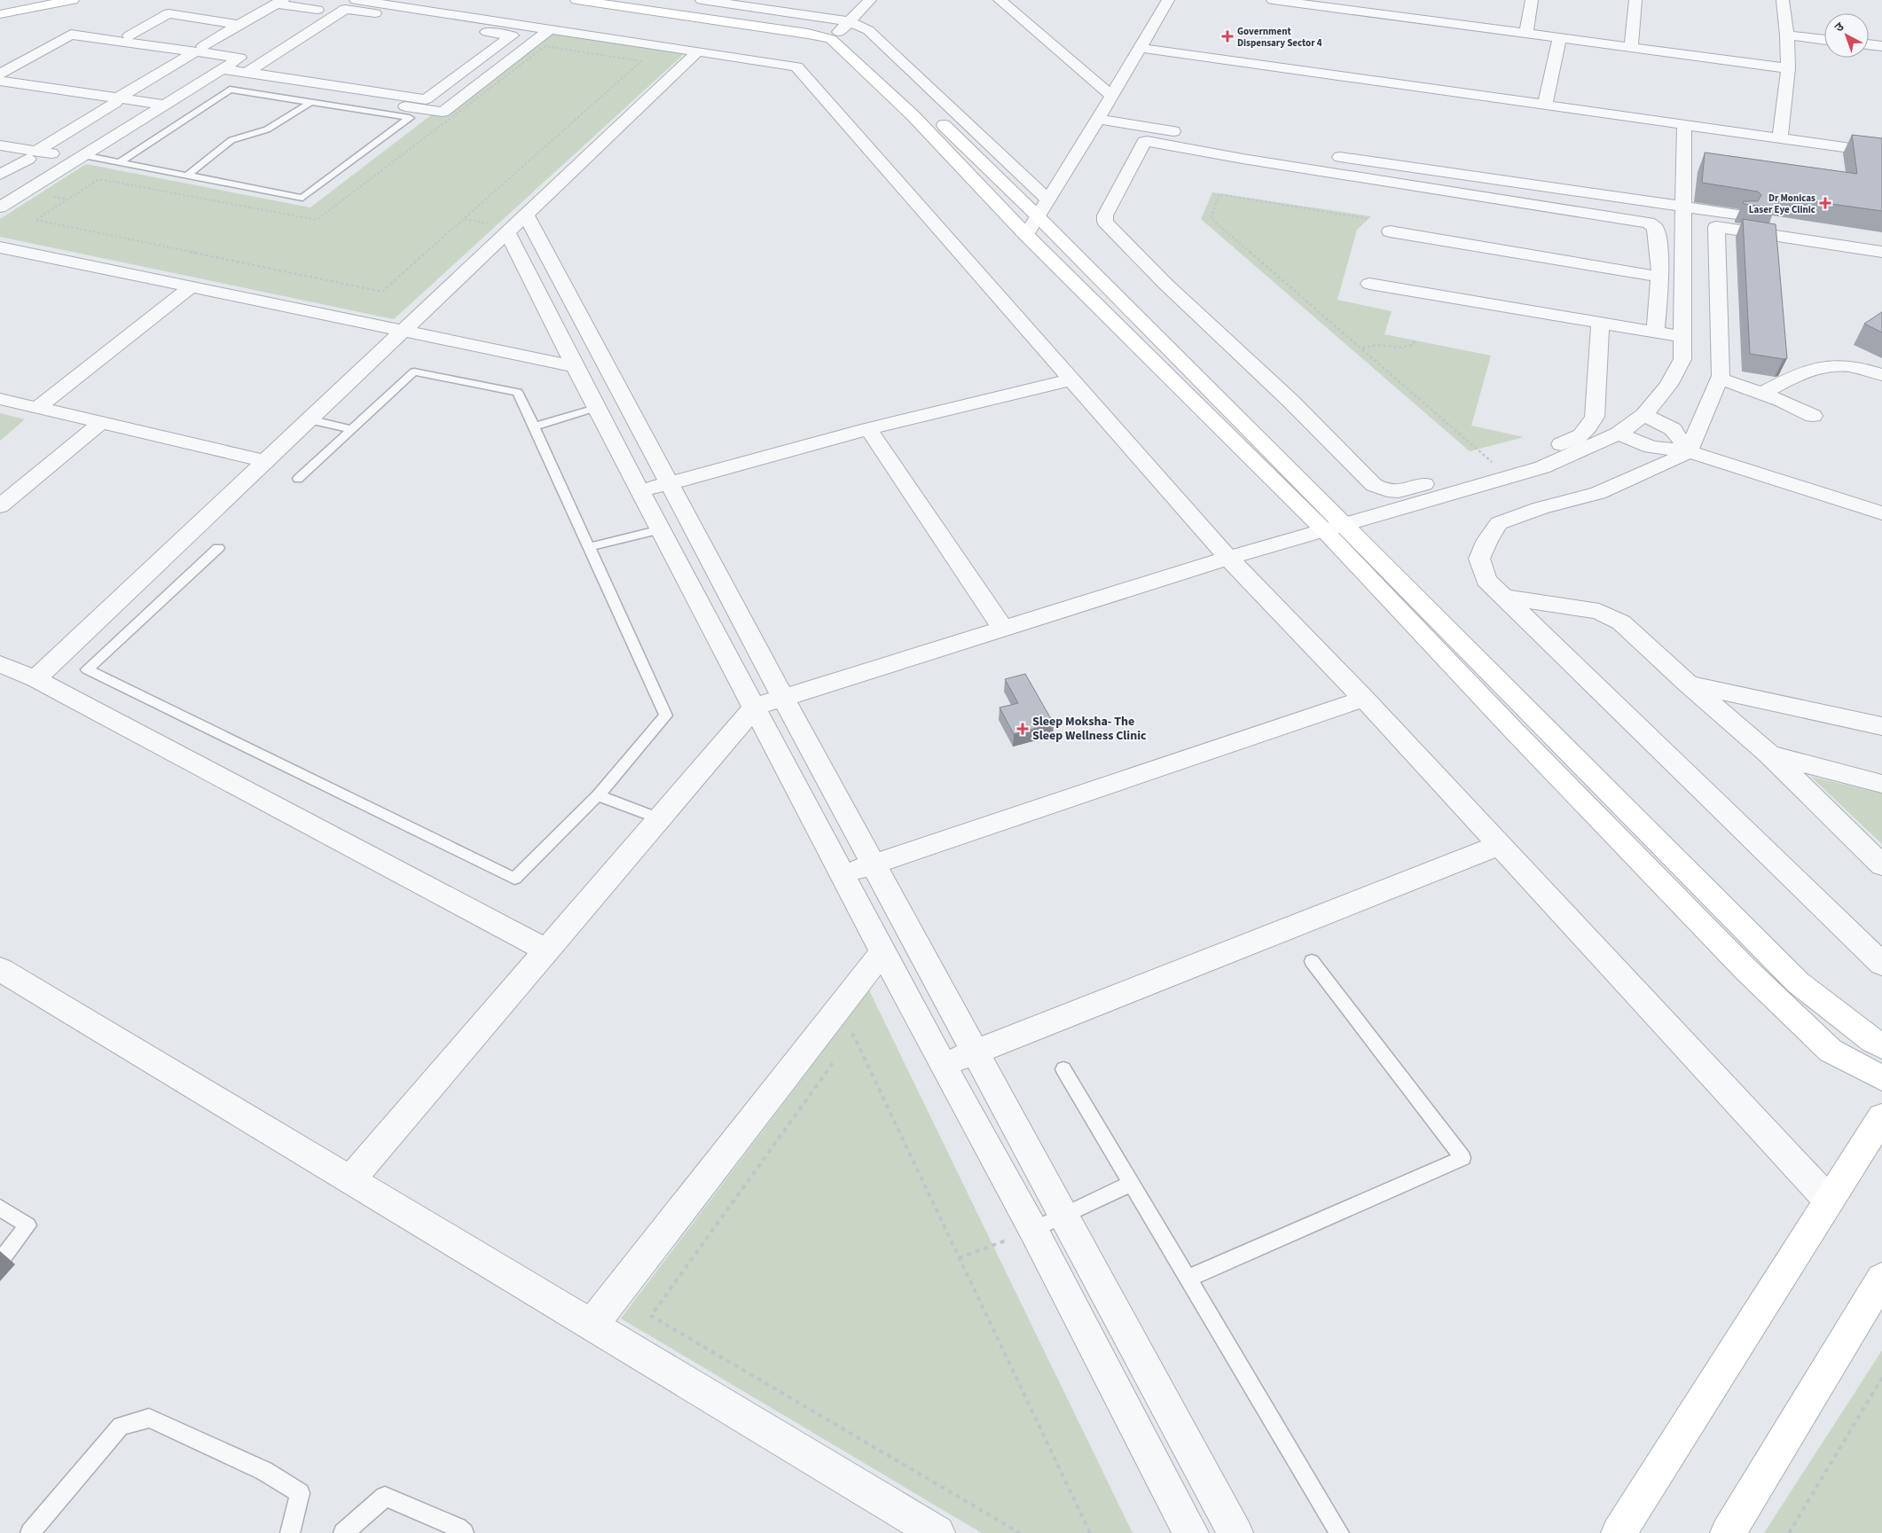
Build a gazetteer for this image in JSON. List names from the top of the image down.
{
  "places": {
    "health": ["Government Dispensary Sector 4", "Dr Monicas Laser Eye Clinic", "Sleep Moksha- The Sleep Wellness Clinic"]
  },
  "north": "top left"
}
